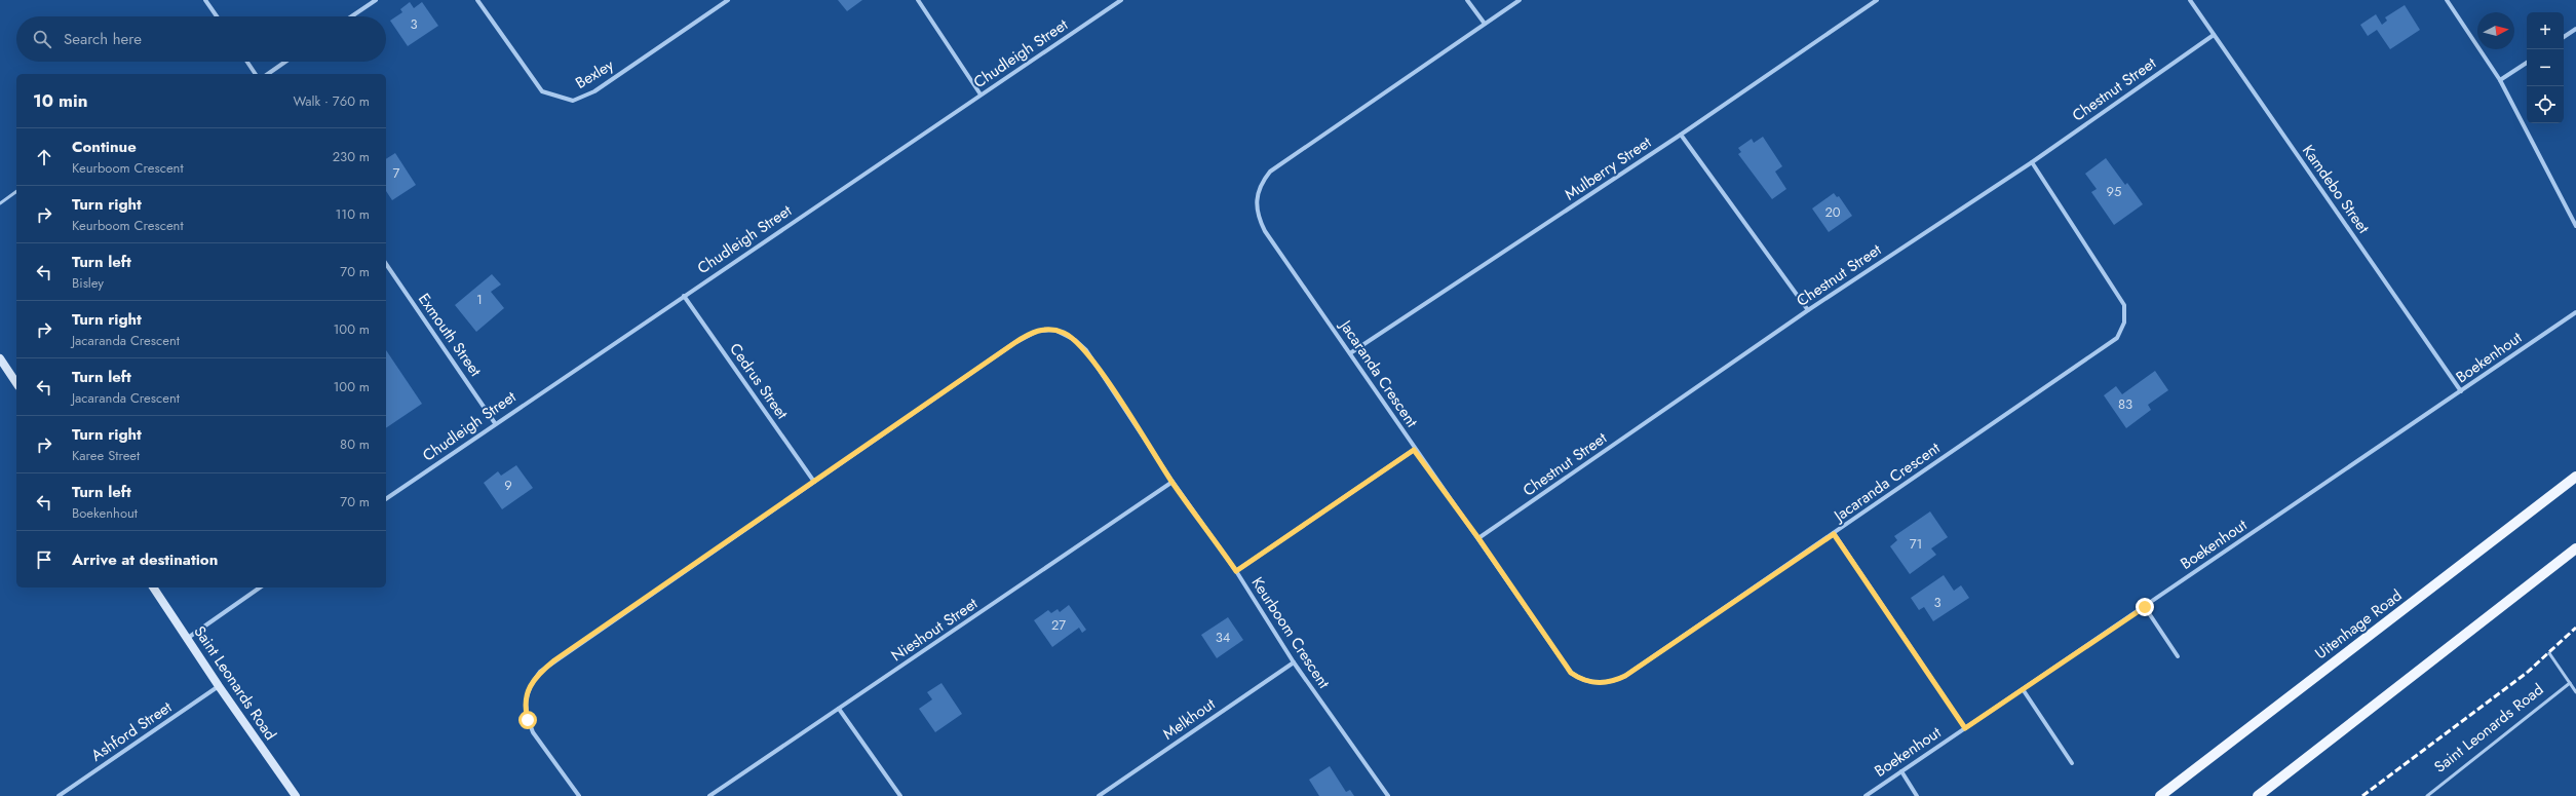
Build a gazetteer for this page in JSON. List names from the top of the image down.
{
  "streets": {
    "main road": ["Uitenhage Road"],
    "street": [
      "Chudleigh Street",
      "Bexley",
      "Chestnut Street",
      "Mulberry Street",
      "Kamdebo Street",
      "Exmouth Street",
      "Boekenhout",
      "Jacaranda Crescent",
      "Cedrus Street",
      "Nieshout Street",
      "Keurboom Crescent",
      "Saint Leonards Road",
      "Melkhout",
      "Ashford Street"
    ]
  },
  "crossings": [
    ["Chudleigh Street", "Exmouth Street"],
    ["Chudleigh Street", "Cedrus Street"],
    ["Chestnut Street", "Kamdebo Street"],
    ["Chestnut Street", "Jacaranda Crescent"],
    ["Mulberry Street", "Jacaranda Crescent"],
    ["Kamdebo Street", "Boekenhout"],
    ["Cedrus Street", "Keurboom Crescent"],
    ["Nieshout Street", "Keurboom Crescent"],
    ["Keurboom Crescent", "Melkhout"],
    ["Saint Leonards Road", "Ashford Street"]
  ],
  "house_numbers": [
    "3",
    "7",
    "95",
    "20",
    "1",
    "83",
    "9",
    "71",
    "3",
    "27",
    "34"
  ],
  "north": "right",
  "page": {
    "map_buttons": ["+", "−"],
    "search": "Search here",
    "heading": ["10 min", "Walk · 760 m"],
    "list": [
      ["Continue", "Keurboom Crescent", "230 m"],
      ["Turn right", "Keurboom Crescent", "110 m"],
      ["Turn left", "Bisley", "70 m"],
      ["Turn right", "Jacaranda Crescent", "100 m"],
      ["Turn left", "Jacaranda Crescent", "100 m"],
      ["Turn right", "Karee Street", "80 m"],
      ["Turn left", "Boekenhout", "70 m"],
      "Arrive at destination"
    ]
  }
}
